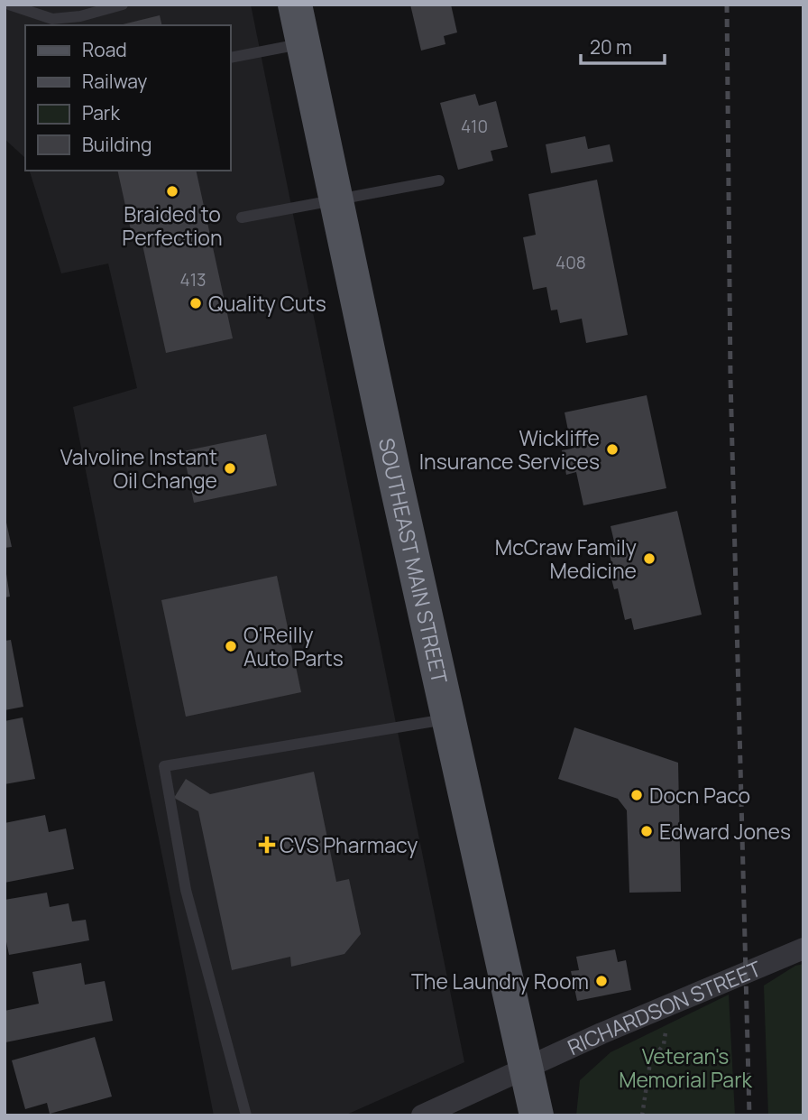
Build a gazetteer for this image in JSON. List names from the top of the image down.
{
  "streets": {
    "main road": ["SOUTHEAST MAIN STREET"],
    "street": ["RICHARDSON STREET"]
  },
  "crossings": [
    ["SOUTHEAST MAIN STREET", "RICHARDSON STREET"]
  ],
  "parks": ["Veteran's Memorial Park"],
  "places": {
    "other": [
      "Braided to Perfection",
      "Quality Cuts",
      "Wickliffe Insurance Services",
      "Valvoline Instant Oil Change",
      "McCraw Family Medicine",
      "O'Reilly Auto Parts",
      "Docn Paco",
      "Edward Jones",
      "The Laundry Room"
    ],
    "health": ["CVS Pharmacy"]
  },
  "house_numbers": ["410", "408", "413"],
  "legend": [
    "Road",
    "Railway",
    "Park",
    "Building"
  ],
  "scale_bar": "20 m"
}
